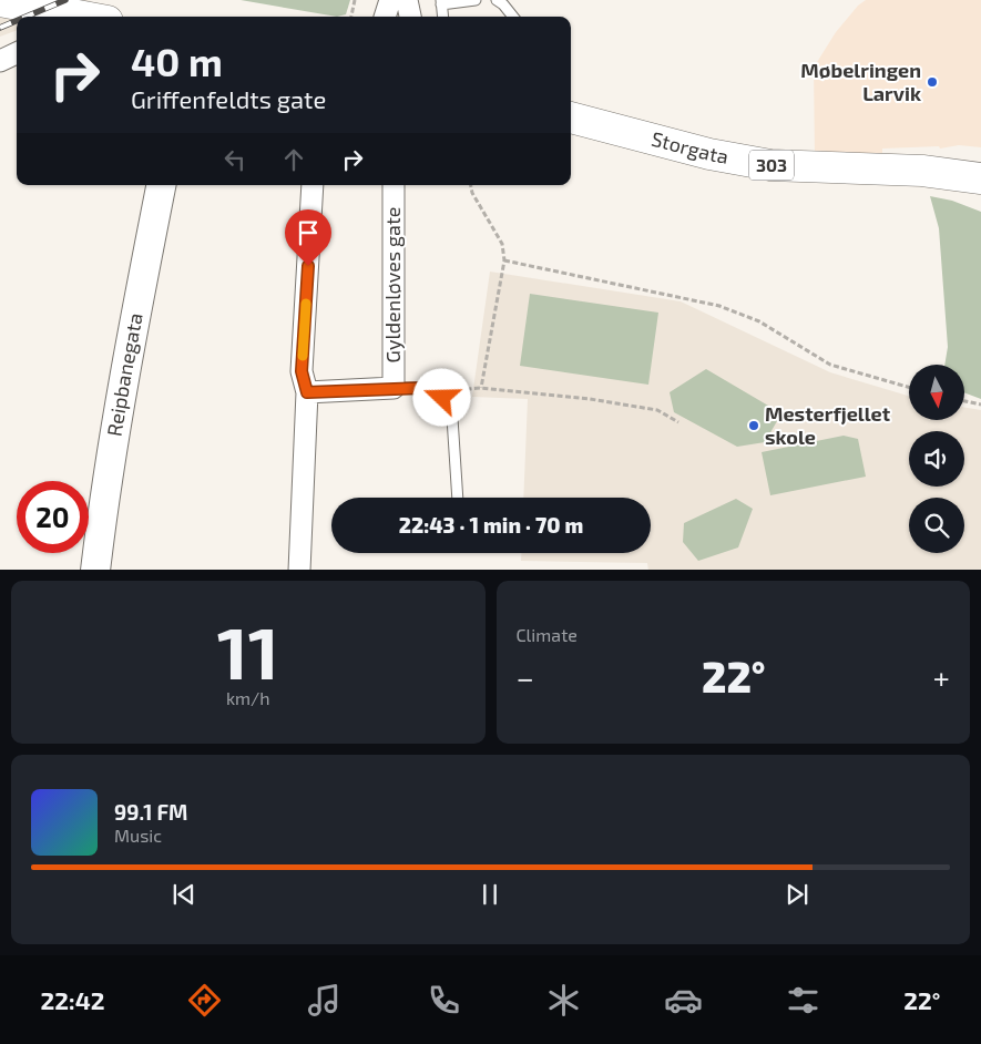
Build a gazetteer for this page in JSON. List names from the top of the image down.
{
  "streets": {
    "main road": ["Storgata", "303", "Reipbanegata"],
    "street": ["Gyldenløves gate"]
  },
  "places": ["Møbelringen Larvik", "Mesterfjellet skole"],
  "north": "bottom",
  "page": {
    "turn": ["40 m", "Griffenfeldts gate"],
    "limit": "20",
    "trip": "22:43 · 1 min · 70 m",
    "tile": [
      ["11", "km/h"],
      "Climate"
    ],
    "heat": ["−", "22°", "+"],
    "song": ["99.1 FM", "Music"],
    "tabs": ["22:42", "22°"]
  }
}
